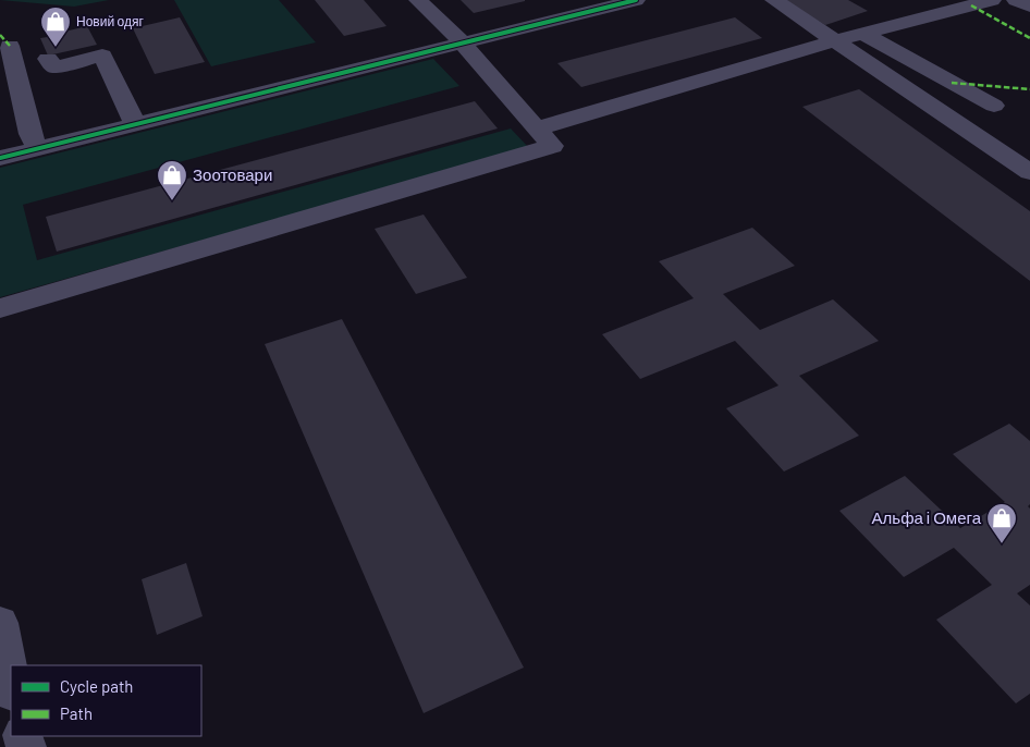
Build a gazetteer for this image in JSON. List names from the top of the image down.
{
  "places": {
    "shop": ["Новий одяг", "Зоотовари", "Альфа і Омега"]
  },
  "legend": ["Cycle path", "Path"]
}
